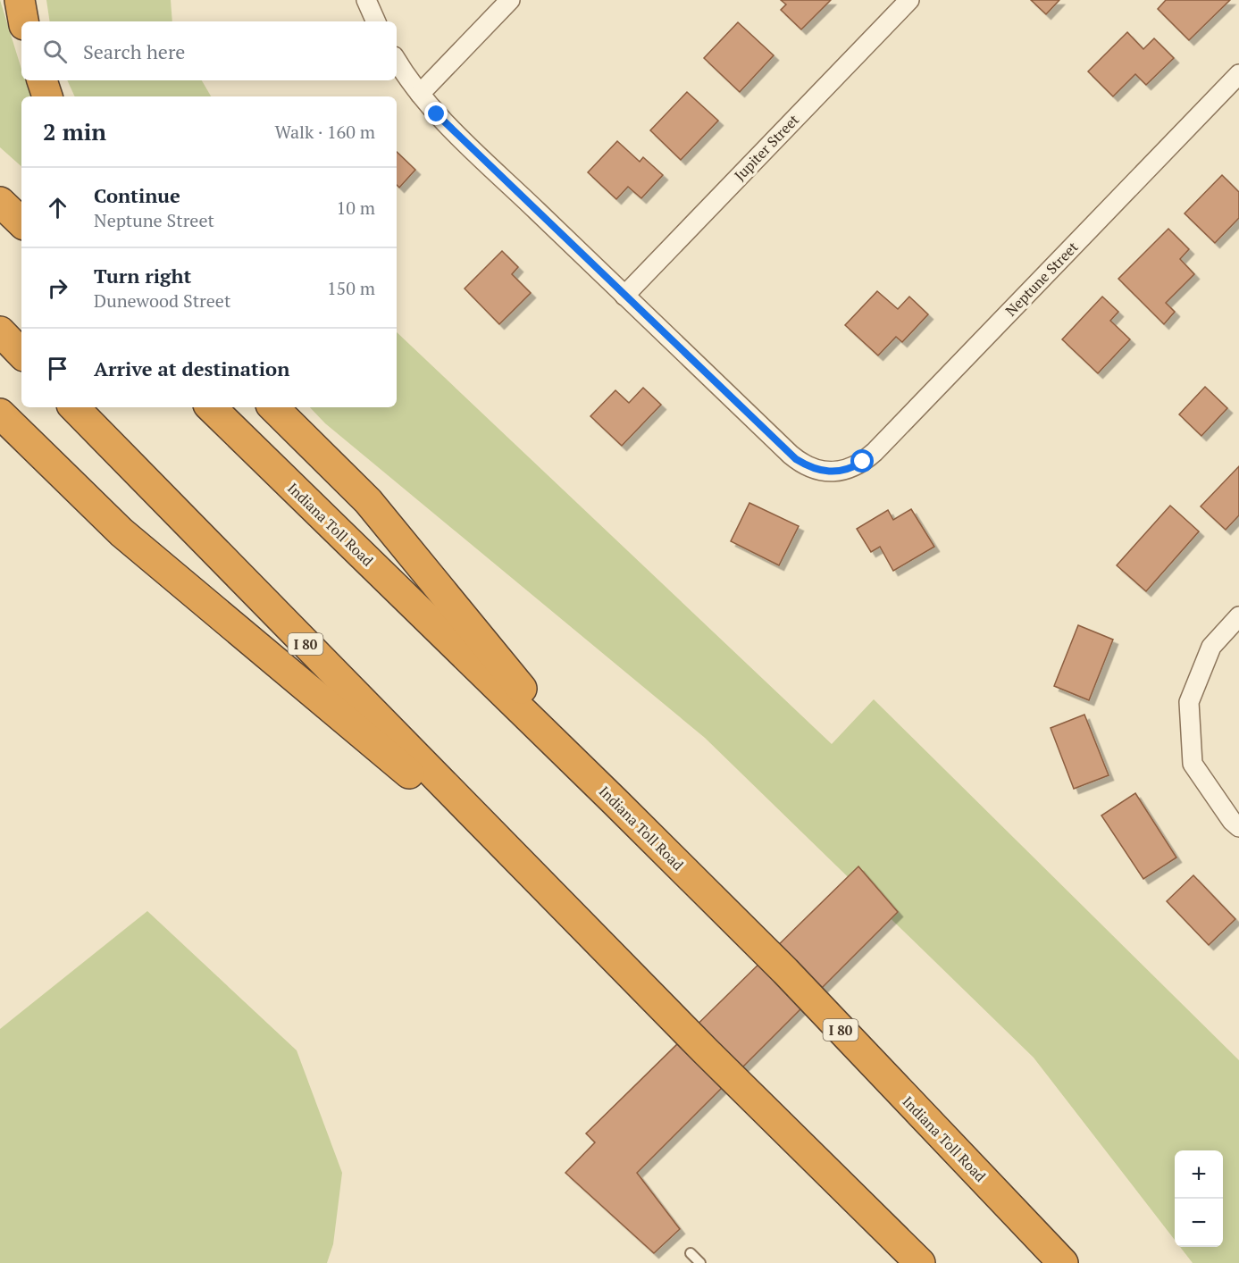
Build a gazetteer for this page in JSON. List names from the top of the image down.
{
  "streets": {
    "highway": ["Indiana Toll Road", "I 80"],
    "street": ["Jupiter Street", "Neptune Street"]
  },
  "crossings": [
    ["Jupiter Street", "Neptune Street"]
  ],
  "page": {
    "search": "Search here",
    "heading": ["2 min", "Walk · 160 m"],
    "list": [
      ["Continue", "Neptune Street", "10 m"],
      ["Turn right", "Dunewood Street", "150 m"],
      "Arrive at destination"
    ],
    "map_buttons": ["+", "−"]
  }
}
